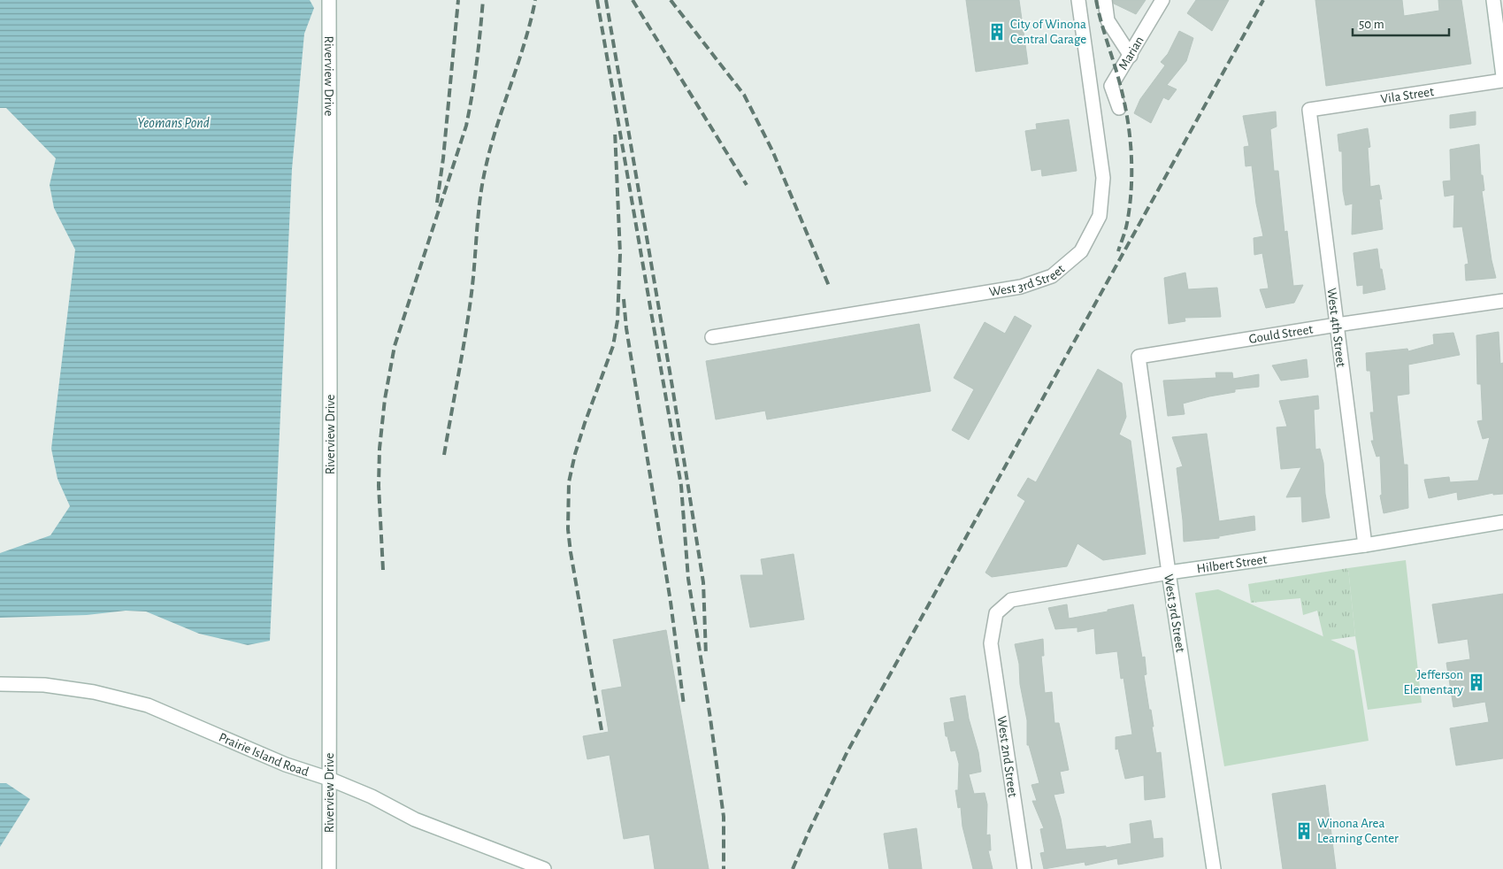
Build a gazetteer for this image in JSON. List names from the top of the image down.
{
  "streets": {
    "street": [
      "Marian",
      "Riverview Drive",
      "Vila Street",
      "West 3rd Street",
      "West 4th Street",
      "Gould Street",
      "Hilbert Street",
      "Prairie Island Road",
      "West 2nd Street"
    ]
  },
  "crossings": [
    ["Riverview Drive", "Prairie Island Road"],
    ["Vila Street", "West 4th Street"],
    ["West 3rd Street", "Gould Street"],
    ["West 3rd Street", "Hilbert Street"],
    ["West 4th Street", "Gould Street"],
    ["West 4th Street", "Hilbert Street"],
    ["Hilbert Street", "West 2nd Street"]
  ],
  "water": ["Yeomans Pond"],
  "places": {
    "building": ["City of Winona Central Garage", "Jefferson Elementary", "Winona Area Learning Center"]
  },
  "scale_bar": "50 m"
}
